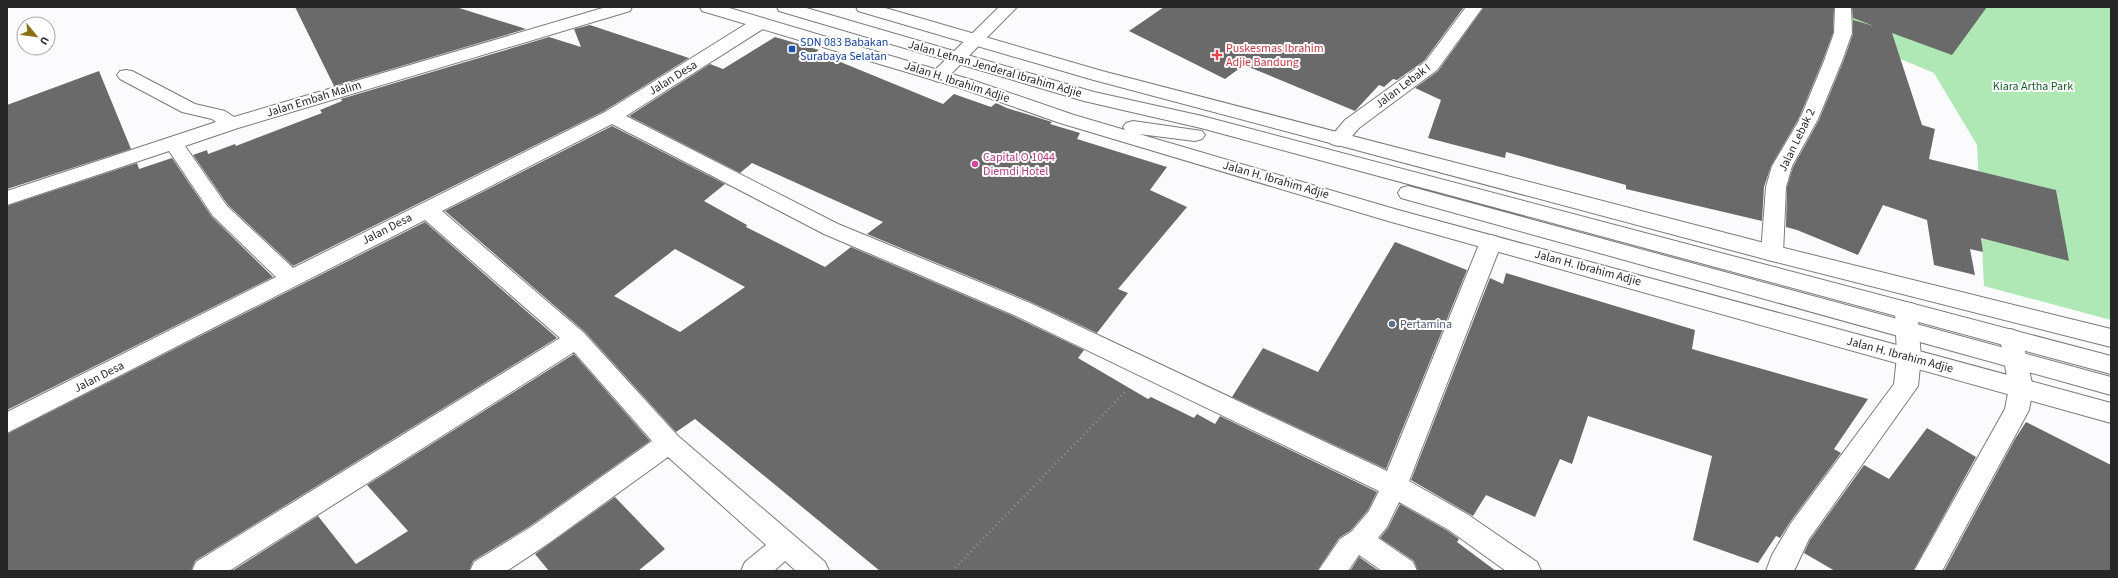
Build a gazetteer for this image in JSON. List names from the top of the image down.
{
  "streets": {
    "street": [
      "Jalan Letnan Jenderal Ibrahim Adjie",
      "Jalan Desa",
      "Jalan H. Ibrahim Adjie",
      "Jalan Lebak I",
      "Jalan Embah Malim",
      "Jalan Lebak 2"
    ]
  },
  "crossings": [
    ["Jalan Letnan Jenderal Ibrahim Adjie", "Jalan H. Ibrahim Adjie"],
    ["Jalan Desa", "Jalan H. Ibrahim Adjie"],
    ["Jalan H. Ibrahim Adjie", "Jalan Lebak I"],
    ["Jalan H. Ibrahim Adjie", "Jalan Lebak 2"]
  ],
  "parks": ["Kiara Artha Park"],
  "places": {
    "transit": ["SDN 083 Babakan Surabaya Selatan"],
    "health": ["Puskesmas Ibrahim Adjie Bandung"],
    "other": ["Capital O 1044 Diemdi Hotel", "Pertamina"]
  },
  "north": "bottom right"
}
